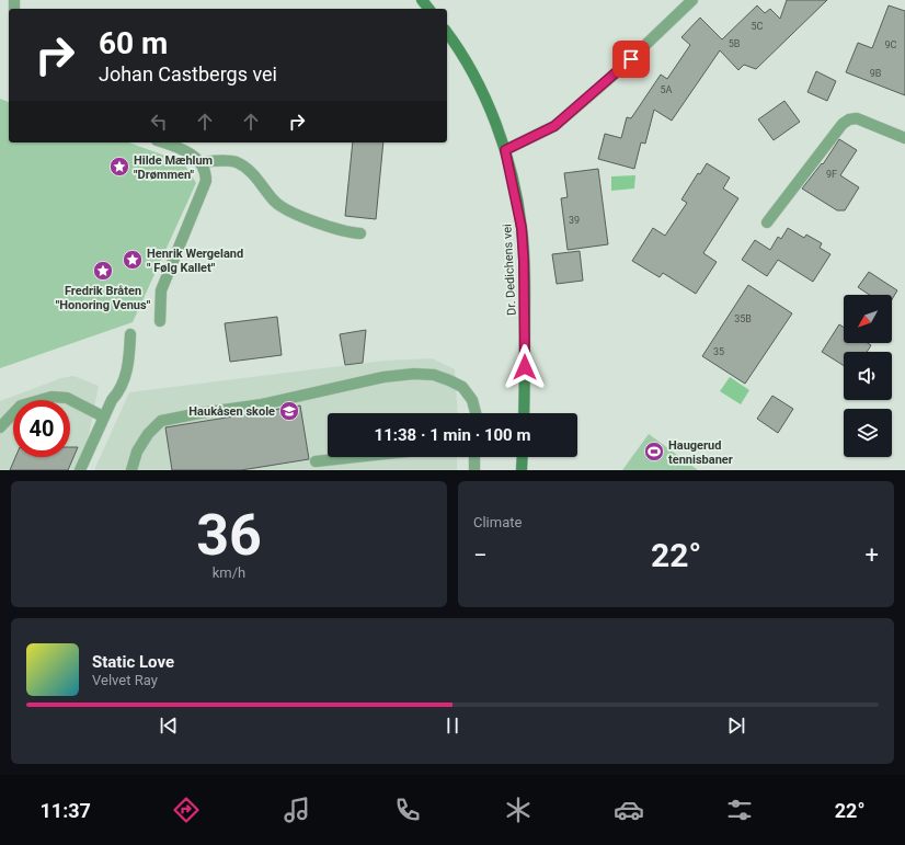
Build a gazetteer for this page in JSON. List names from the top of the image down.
{
  "streets": {
    "street": ["Dr. Dedichens vei"]
  },
  "places": {
    "place": ["Hilde Mæhlum \"Drømmen\"", "Henrik Wergeland \" Følg Kallet\"", "Fredrik Bråten \"Honoring Venus\""],
    "school or university": ["Haukåsen skole"],
    "sports": ["Haugerud tennisbaner"]
  },
  "house_numbers": [
    "5C",
    "5B",
    "9C",
    "9B",
    "5A",
    "9F",
    "39",
    "35B",
    "35"
  ],
  "north": "bottom left",
  "page": {
    "turn": ["60 m", "Johan Castbergs vei"],
    "limit": "40",
    "trip": "11:38 · 1 min · 100 m",
    "tile": [
      ["36", "km/h"],
      "Climate"
    ],
    "heat": ["−", "22°", "+"],
    "song": ["Static Love", "Velvet Ray"],
    "tabs": ["11:37", "22°"]
  }
}
